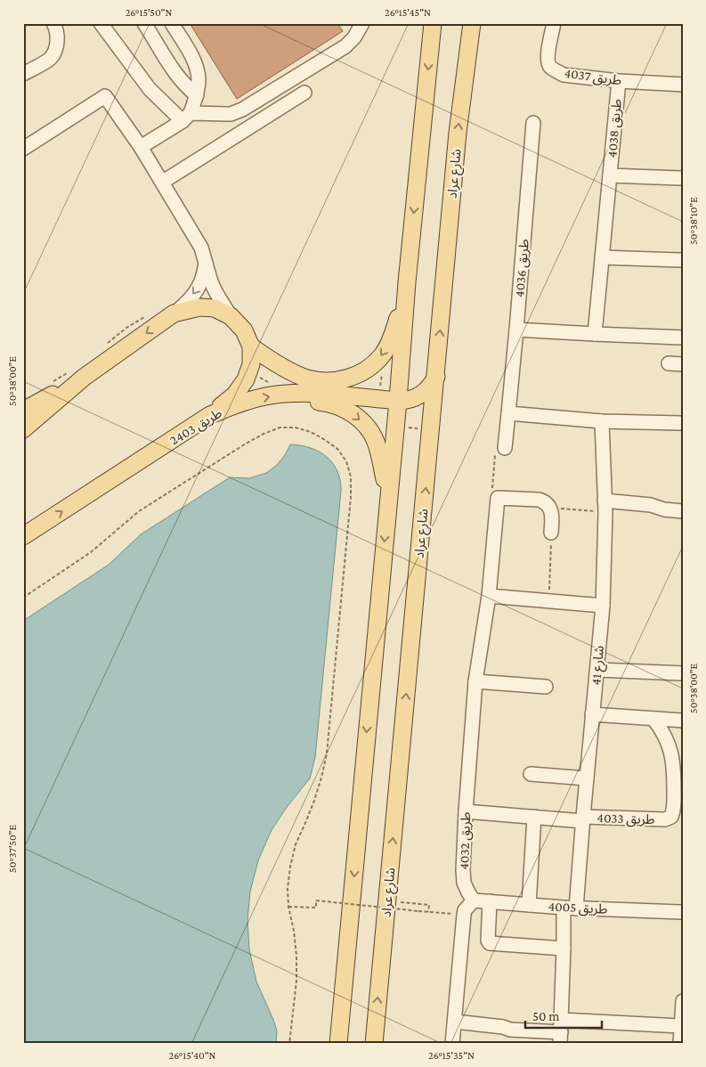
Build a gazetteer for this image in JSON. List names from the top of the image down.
{
  "streets": {
    "main road": ["شارع عراد", "طريق 2403"],
    "street": [
      "طريق 4037",
      "طريق 4038",
      "طريق 4036",
      "شارع 41",
      "طريق 4033",
      "طريق 4032",
      "طريق 4005"
    ]
  },
  "crossings": [
    ["طريق 4037", "طريق 4038"],
    ["شارع عراد", "طريق 2403"],
    ["شارع 41", "طريق 4033"],
    ["شارع 41", "طريق 4005"],
    ["طريق 4032", "طريق 4005"]
  ],
  "scale_bar": "50 m",
  "coordinates": [
    "26°15'50\"N",
    "26°15'45\"N",
    "50°38'10\"E",
    "50°38'00\"E",
    "50°37'50\"E",
    "26°15'40\"N",
    "26°15'35\"N"
  ]
}
